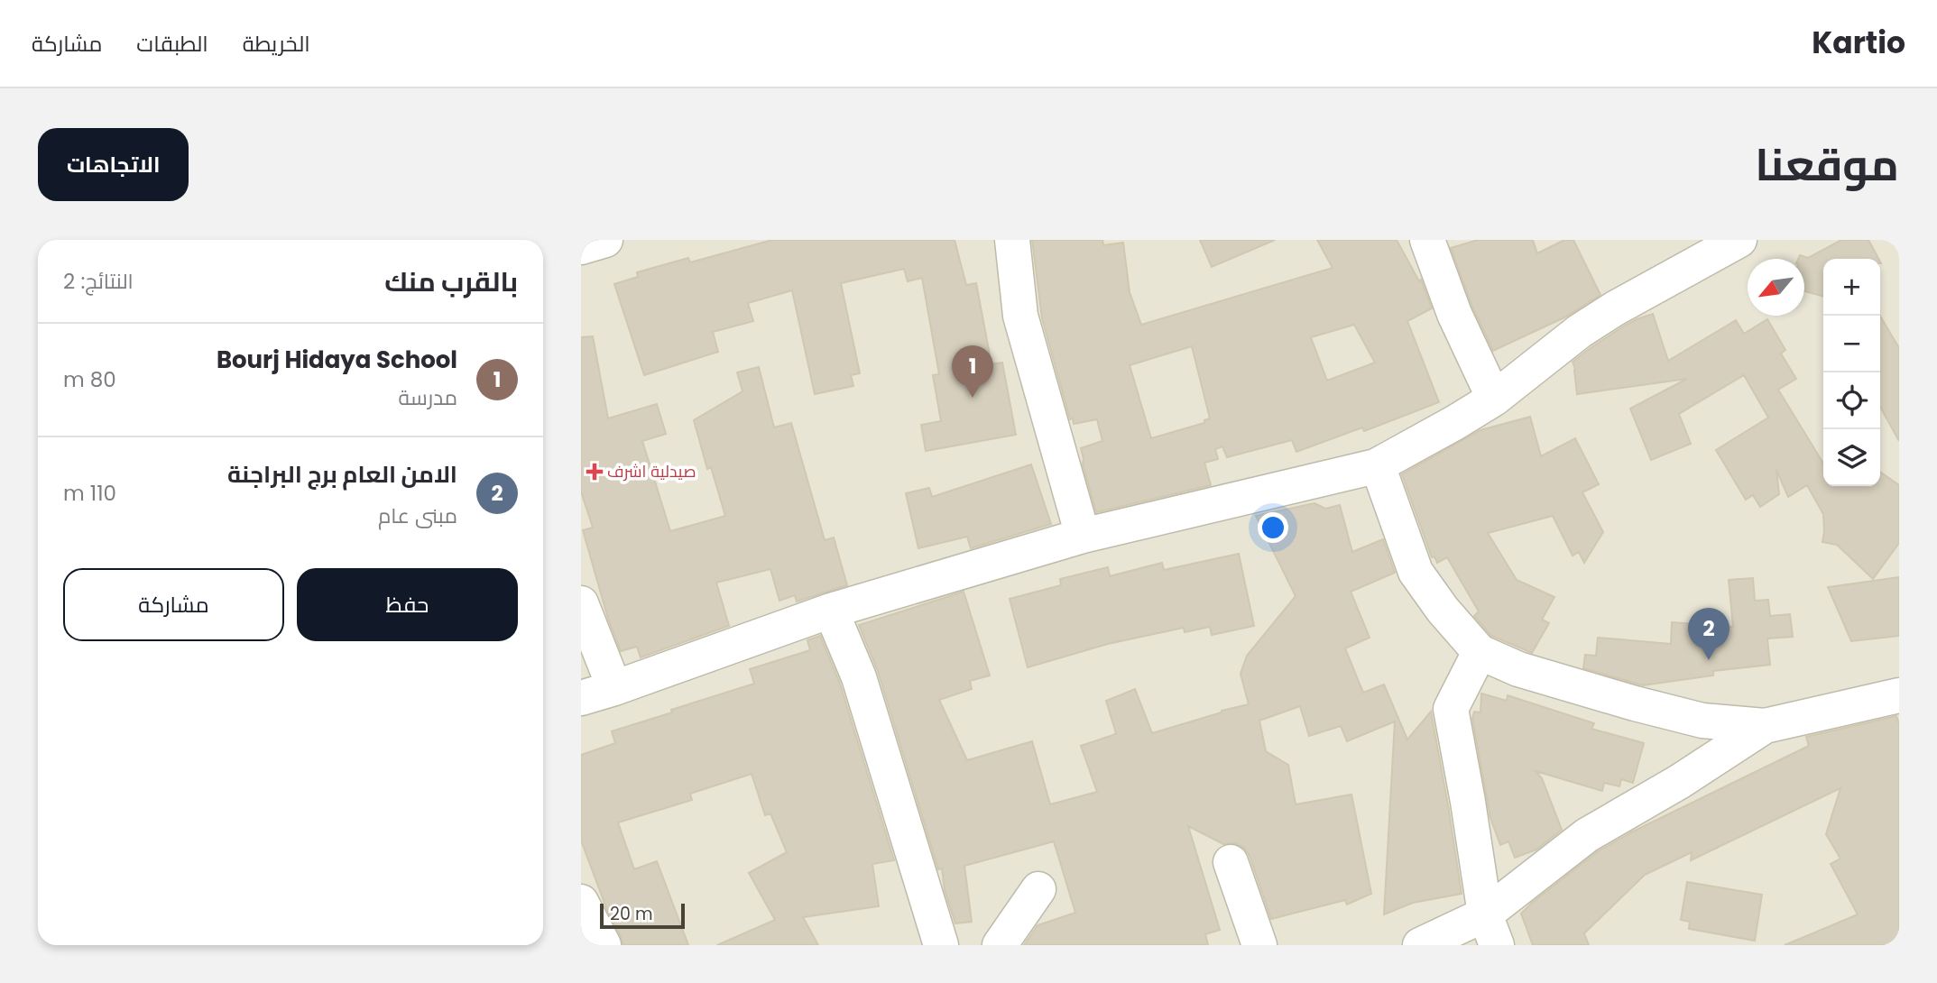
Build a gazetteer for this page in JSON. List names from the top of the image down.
{
  "places": {
    "health": ["صيدلية اشرف"]
  },
  "scale_bar": "20 m",
  "north": "bottom left",
  "page": {
    "header": "Kartio",
    "nav": ["الخريطة", "الطبقات", "مشاركة"],
    "title": "موقعنا",
    "buttons": [
      "الاتجاهات",
      ["حفظ", "مشاركة"]
    ],
    "heading": ["بالقرب منك", "النتائج: 2"],
    "map_buttons": ["+", "−"],
    "list": [
      {
        "mark": "1",
        "name": "Bourj Hidaya School",
        "note": "مدرسة",
        "value": "80 m"
      },
      {
        "mark": "2",
        "name": "الامن العام برج البراجنة",
        "note": "مبنى عام",
        "value": "110 m"
      }
    ],
    "pins": ["1", "2"],
    "scale": "20 m"
  }
}
